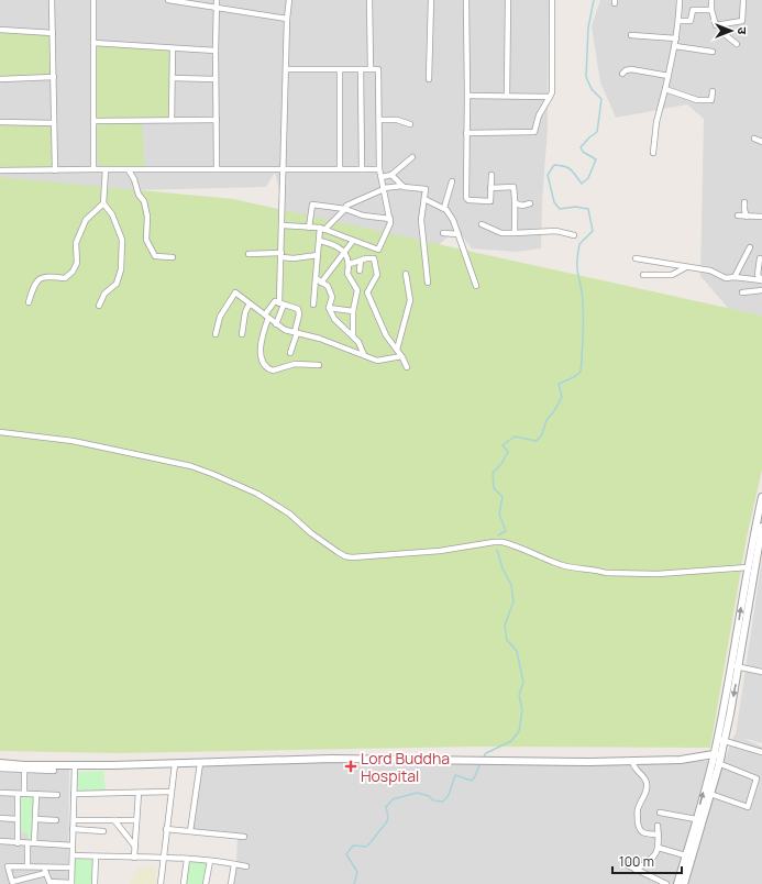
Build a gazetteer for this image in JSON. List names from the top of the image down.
{
  "places": {
    "health": ["Lord Buddha Hospital"]
  },
  "scale_bar": "100 m",
  "north": "right"
}
